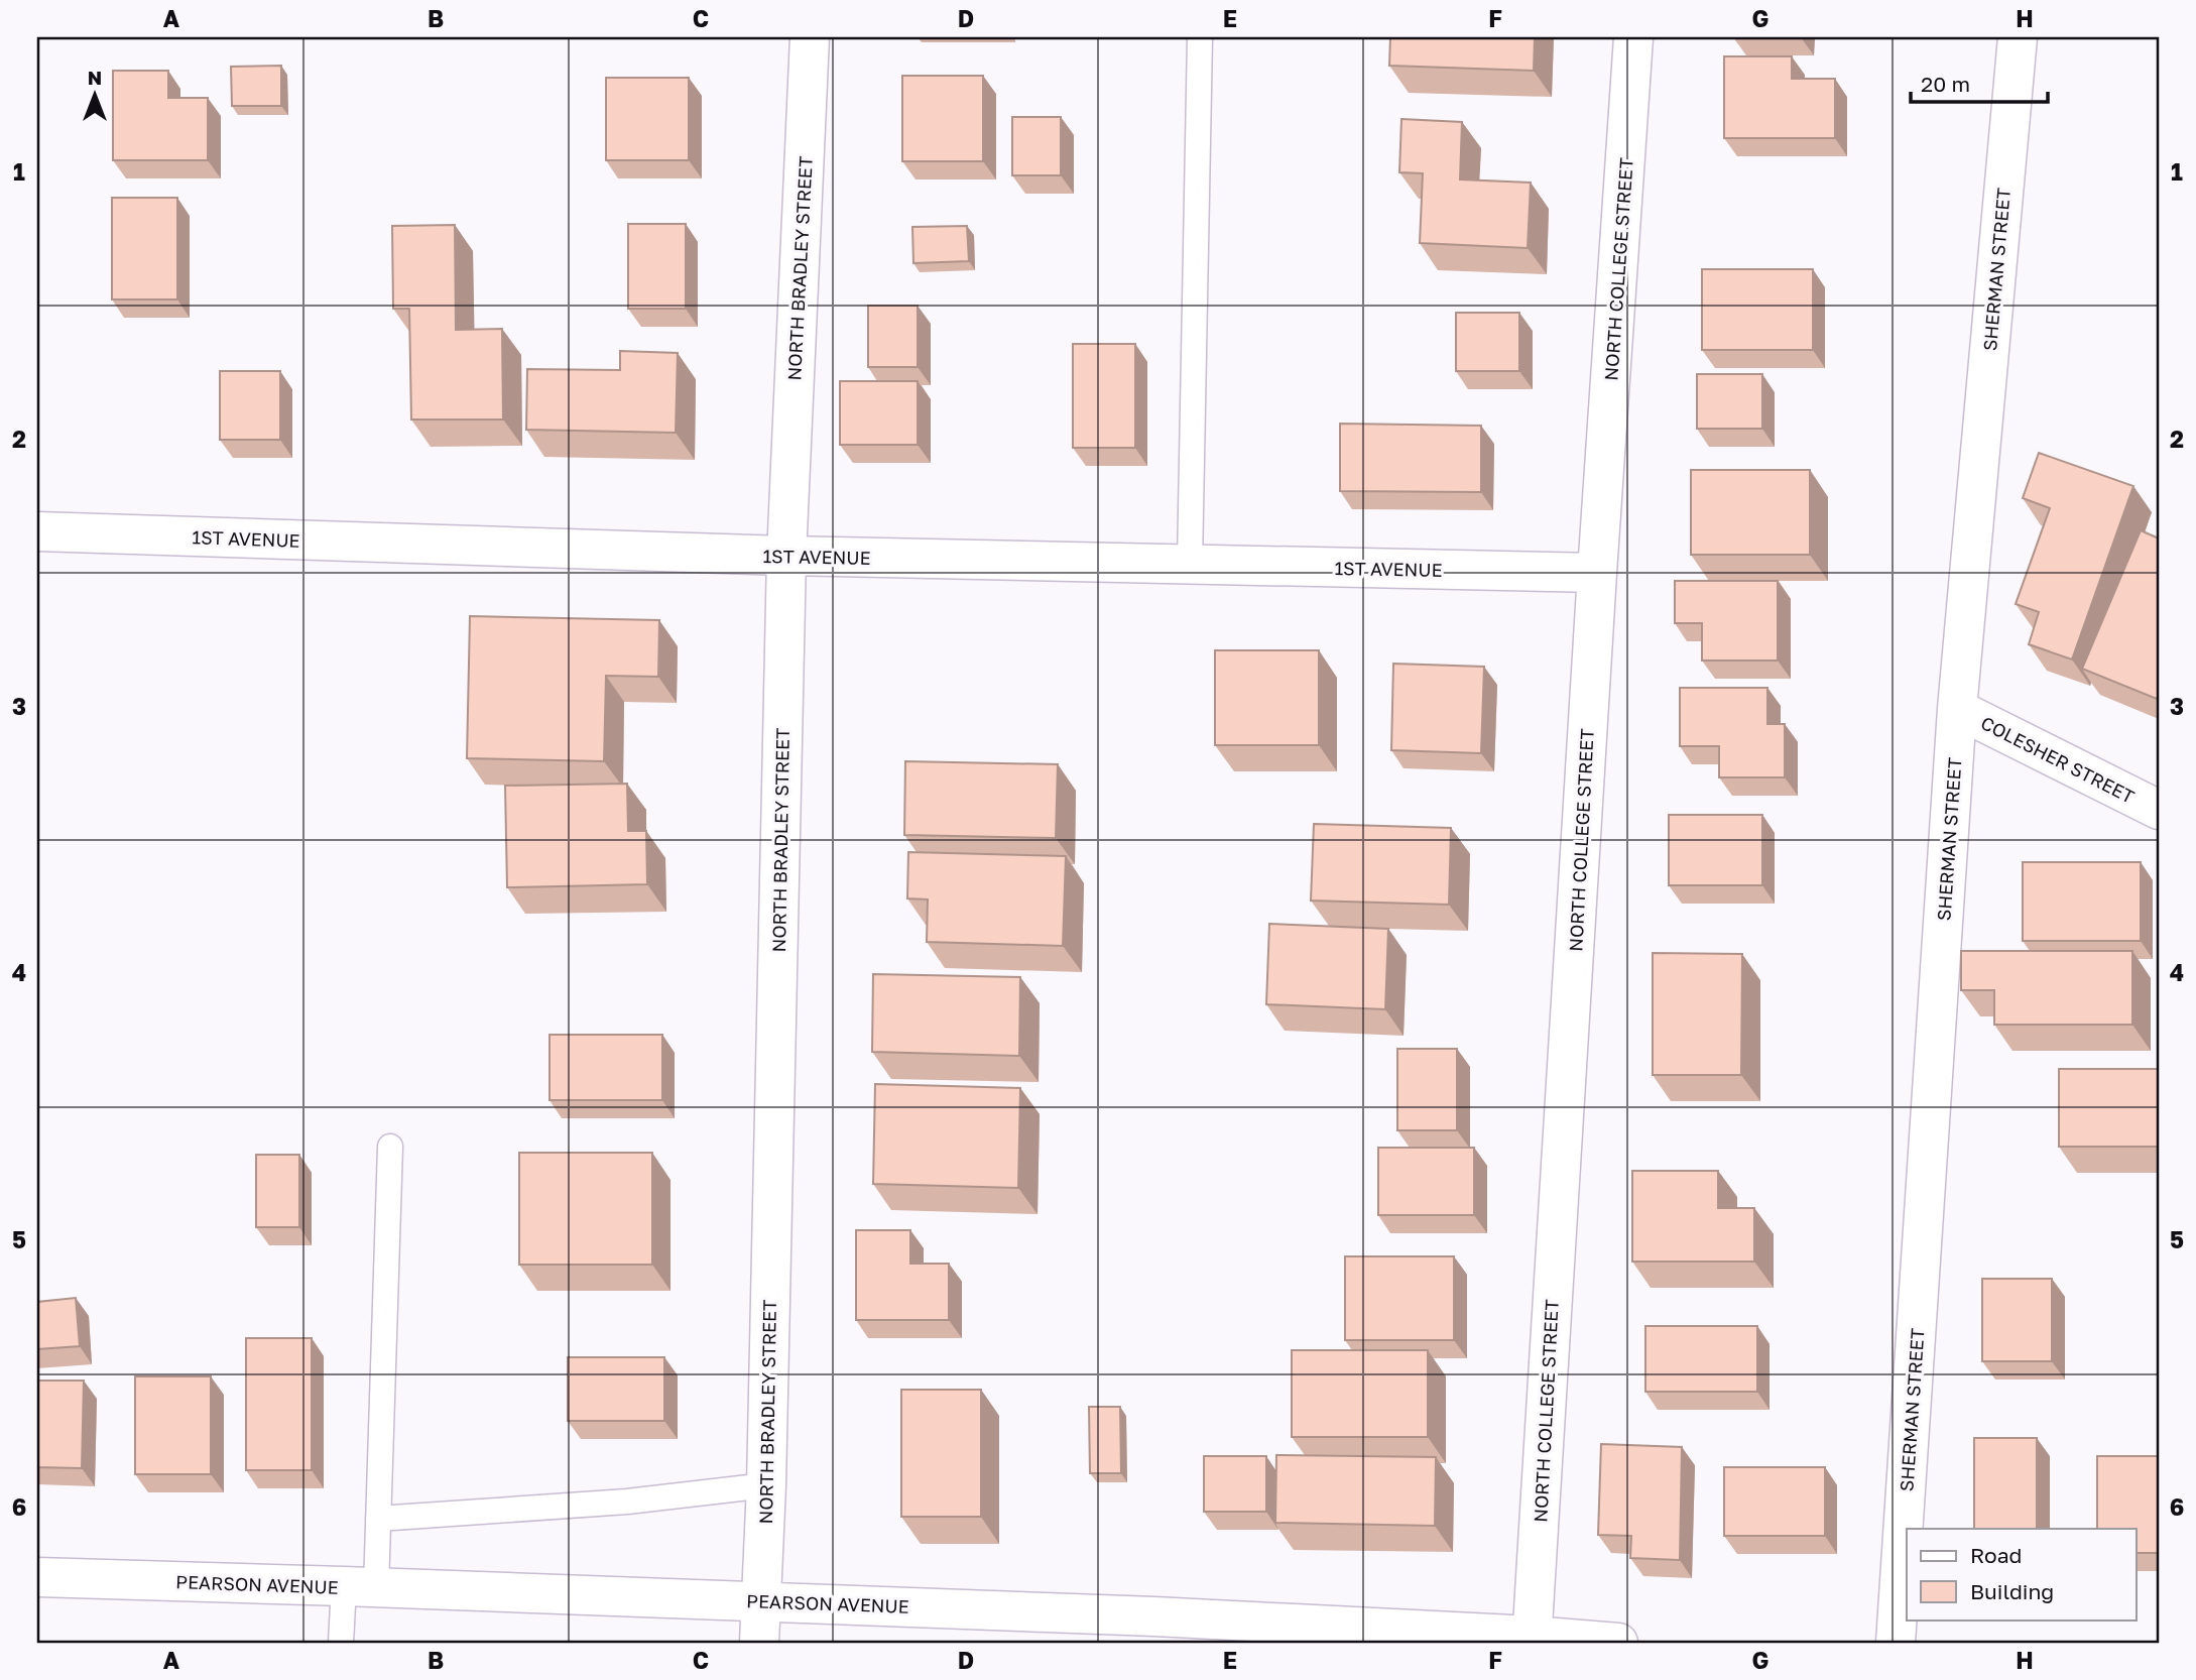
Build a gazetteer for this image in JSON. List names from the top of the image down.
{
  "streets": {
    "street": [
      "NORTH BRADLEY STREET",
      "NORTH COLLEGE STREET",
      "SHERMAN STREET",
      "1ST AVENUE",
      "COLESHER STREET",
      "PEARSON AVENUE"
    ]
  },
  "crossings": [
    ["NORTH BRADLEY STREET", "1ST AVENUE"],
    ["NORTH BRADLEY STREET", "PEARSON AVENUE"],
    ["NORTH COLLEGE STREET", "1ST AVENUE"],
    ["NORTH COLLEGE STREET", "PEARSON AVENUE"],
    ["SHERMAN STREET", "COLESHER STREET"]
  ],
  "legend": ["Road", "Building"],
  "scale_bar": "20 m",
  "north": "top",
  "grid": {
    "columns": [
      "A",
      "B",
      "C",
      "D",
      "E",
      "F",
      "G",
      "H"
    ],
    "rows": [
      "1",
      "2",
      "3",
      "4",
      "5",
      "6"
    ]
  }
}
